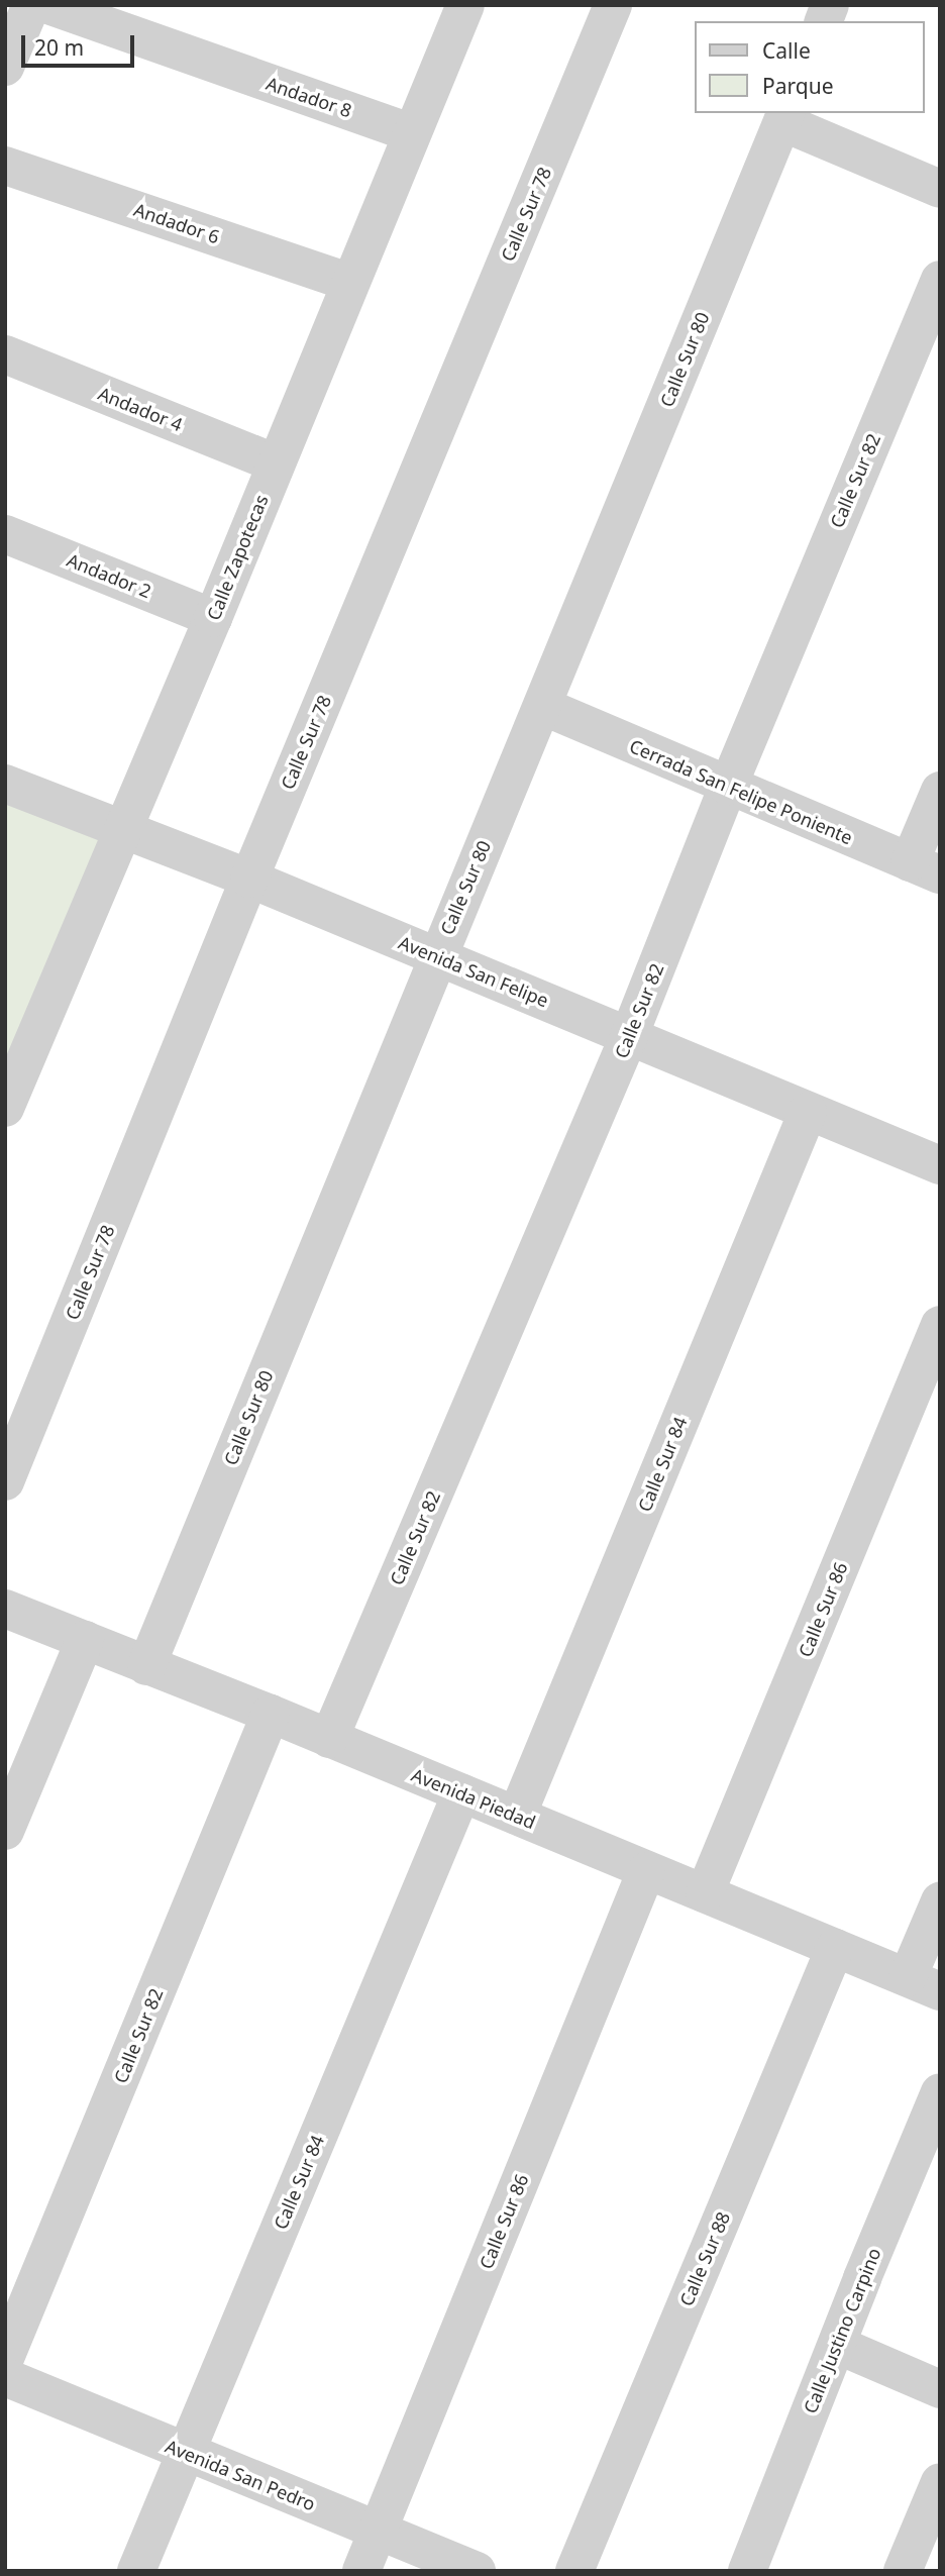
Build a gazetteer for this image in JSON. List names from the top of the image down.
{
  "streets": {
    "street": [
      "Andador 8",
      "Calle Sur 78",
      "Andador 6",
      "Calle Sur 80",
      "Andador 4",
      "Calle Sur 82",
      "Calle Zapotecas",
      "Andador 2",
      "Cerrada San Felipe Poniente",
      "Avenida San Felipe",
      "Calle Sur 84",
      "Calle Sur 86",
      "Avenida Piedad",
      "Calle Sur 88",
      "Calle Justino Carpino",
      "Avenida San Pedro"
    ]
  },
  "crossings": [
    ["Andador 8", "Calle Zapotecas"],
    ["Calle Sur 78", "Avenida San Felipe"],
    ["Andador 6", "Calle Zapotecas"],
    ["Calle Sur 80", "Cerrada San Felipe Poniente"],
    ["Calle Sur 80", "Avenida San Felipe"],
    ["Calle Sur 80", "Avenida Piedad"],
    ["Andador 4", "Calle Zapotecas"],
    ["Calle Sur 82", "Cerrada San Felipe Poniente"],
    ["Calle Sur 82", "Avenida San Felipe"],
    ["Calle Sur 82", "Avenida Piedad"],
    ["Calle Zapotecas", "Andador 2"],
    ["Calle Zapotecas", "Avenida San Felipe"],
    ["Avenida San Felipe", "Calle Sur 84"],
    ["Calle Sur 84", "Avenida Piedad"],
    ["Calle Sur 84", "Avenida San Pedro"],
    ["Calle Sur 86", "Avenida Piedad"],
    ["Calle Sur 86", "Avenida San Pedro"],
    ["Avenida Piedad", "Calle Sur 88"]
  ],
  "legend": ["Calle", "Parque"],
  "scale_bar": "20 m"
}
